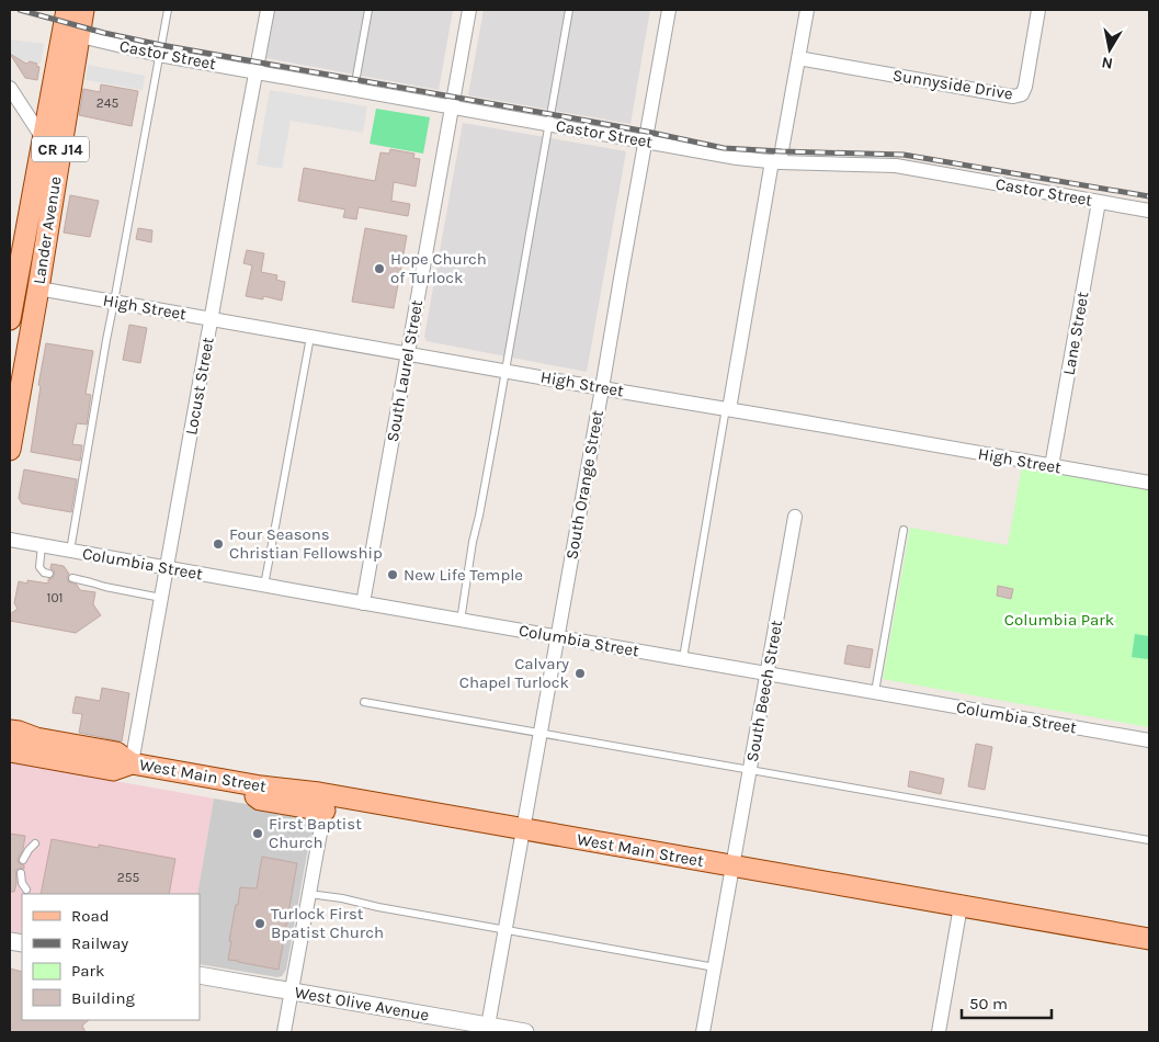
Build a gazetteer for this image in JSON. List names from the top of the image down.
{
  "streets": {
    "main road": ["CR J14", "Lander Avenue", "West Main Street"],
    "street": [
      "Castor Street",
      "Sunnyside Drive",
      "High Street",
      "Lane Street",
      "South Laurel Street",
      "Locust Street",
      "South Orange Street",
      "Columbia Street",
      "South Beech Street",
      "West Olive Avenue"
    ]
  },
  "crossings": [
    ["Castor Street", "Lander Avenue"],
    ["Castor Street", "Lane Street"],
    ["Castor Street", "South Laurel Street"],
    ["Castor Street", "Locust Street"],
    ["Castor Street", "South Orange Street"],
    ["Lander Avenue", "High Street"],
    ["High Street", "Lane Street"],
    ["High Street", "South Laurel Street"],
    ["High Street", "Locust Street"],
    ["High Street", "South Orange Street"],
    ["South Laurel Street", "Columbia Street"],
    ["Locust Street", "Columbia Street"],
    ["Locust Street", "West Main Street"],
    ["South Orange Street", "Columbia Street"],
    ["South Orange Street", "West Main Street"],
    ["South Orange Street", "West Olive Avenue"],
    ["Columbia Street", "South Beech Street"],
    ["South Beech Street", "West Main Street"]
  ],
  "parks": ["Columbia Park"],
  "places": [
    "Hope Church of Turlock",
    "Four Seasons Christian Fellowship",
    "New Life Temple",
    "Calvary Chapel Turlock",
    "First Baptist Church",
    "Turlock First Bpatist Church"
  ],
  "house_numbers": ["245", "101", "255"],
  "legend": [
    "Road",
    "Railway",
    "Park",
    "Building"
  ],
  "scale_bar": "50 m",
  "north": "bottom"
}
